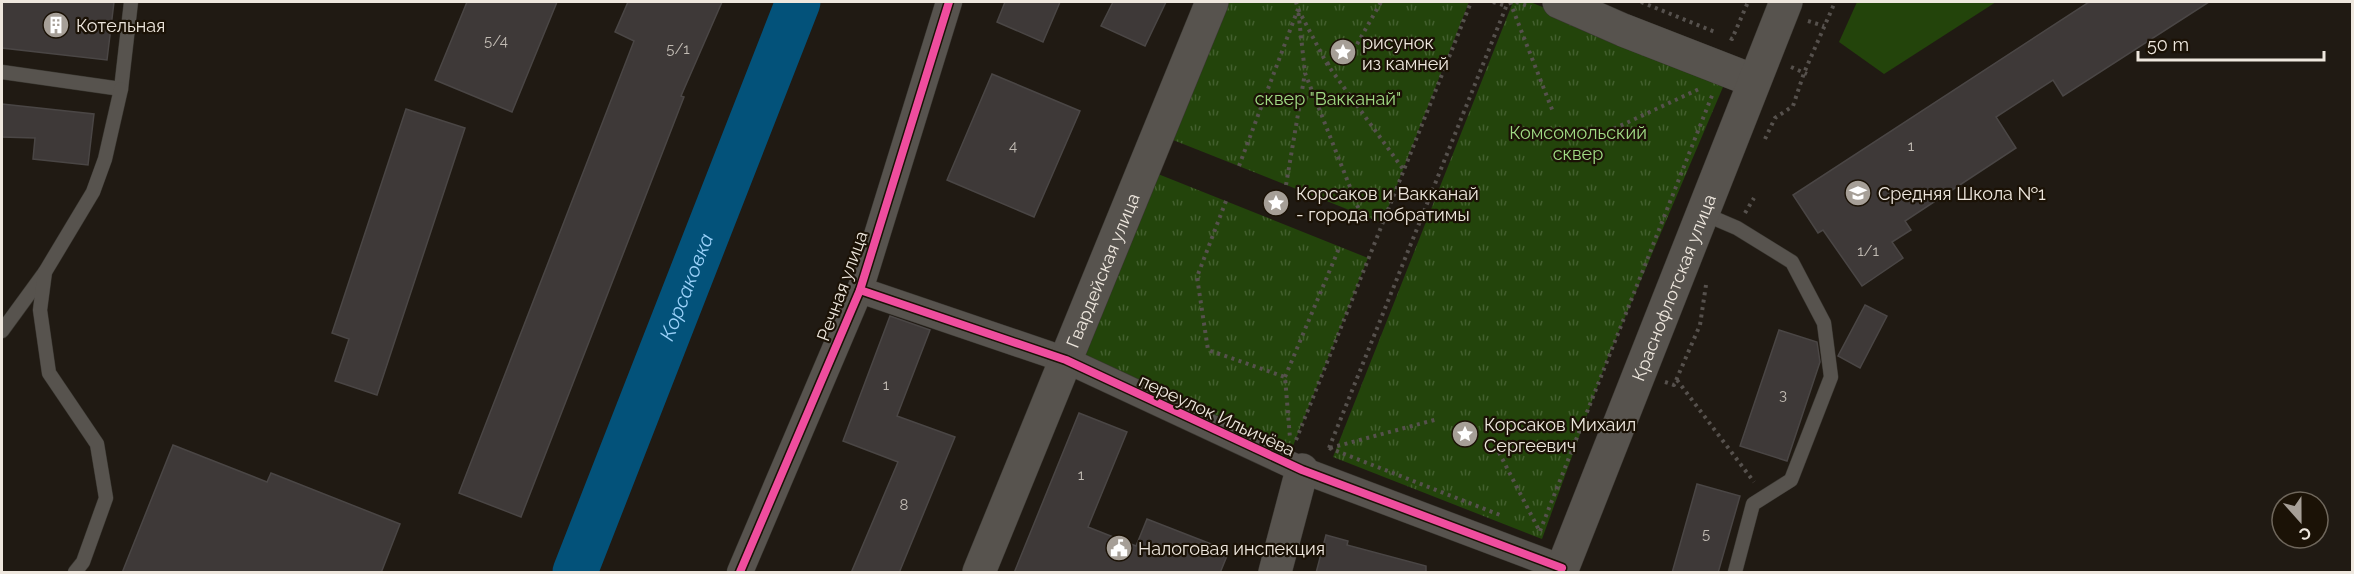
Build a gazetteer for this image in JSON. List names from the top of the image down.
{
  "streets": {
    "main road": ["Гвардейская улица", "Краснофлотская улица"],
    "street": ["Речная улица", "переулок Ильичёва"]
  },
  "crossings": [
    ["Гвардейская улица", "переулок Ильичёва"],
    ["Речная улица", "переулок Ильичёва"],
    ["Краснофлотская улица", "переулок Ильичёва"]
  ],
  "water": ["Корсаковка"],
  "parks": ["сквер \"Вакканай\"", "Комсомольский сквер"],
  "places": {
    "building": ["Котельная"],
    "place": ["рисунок из камней", "Корсаков и Вакканай - города побратимы", "Корсаков Михаил Сергеевич"],
    "school or university": ["Средняя Школа №1"],
    "public building": ["Налоговая инспекция"]
  },
  "house_numbers": [
    "5/4",
    "5/1",
    "4",
    "1",
    "1/1",
    "1",
    "3",
    "1",
    "8",
    "5"
  ],
  "scale_bar": "50 m",
  "north": "bottom"
}
